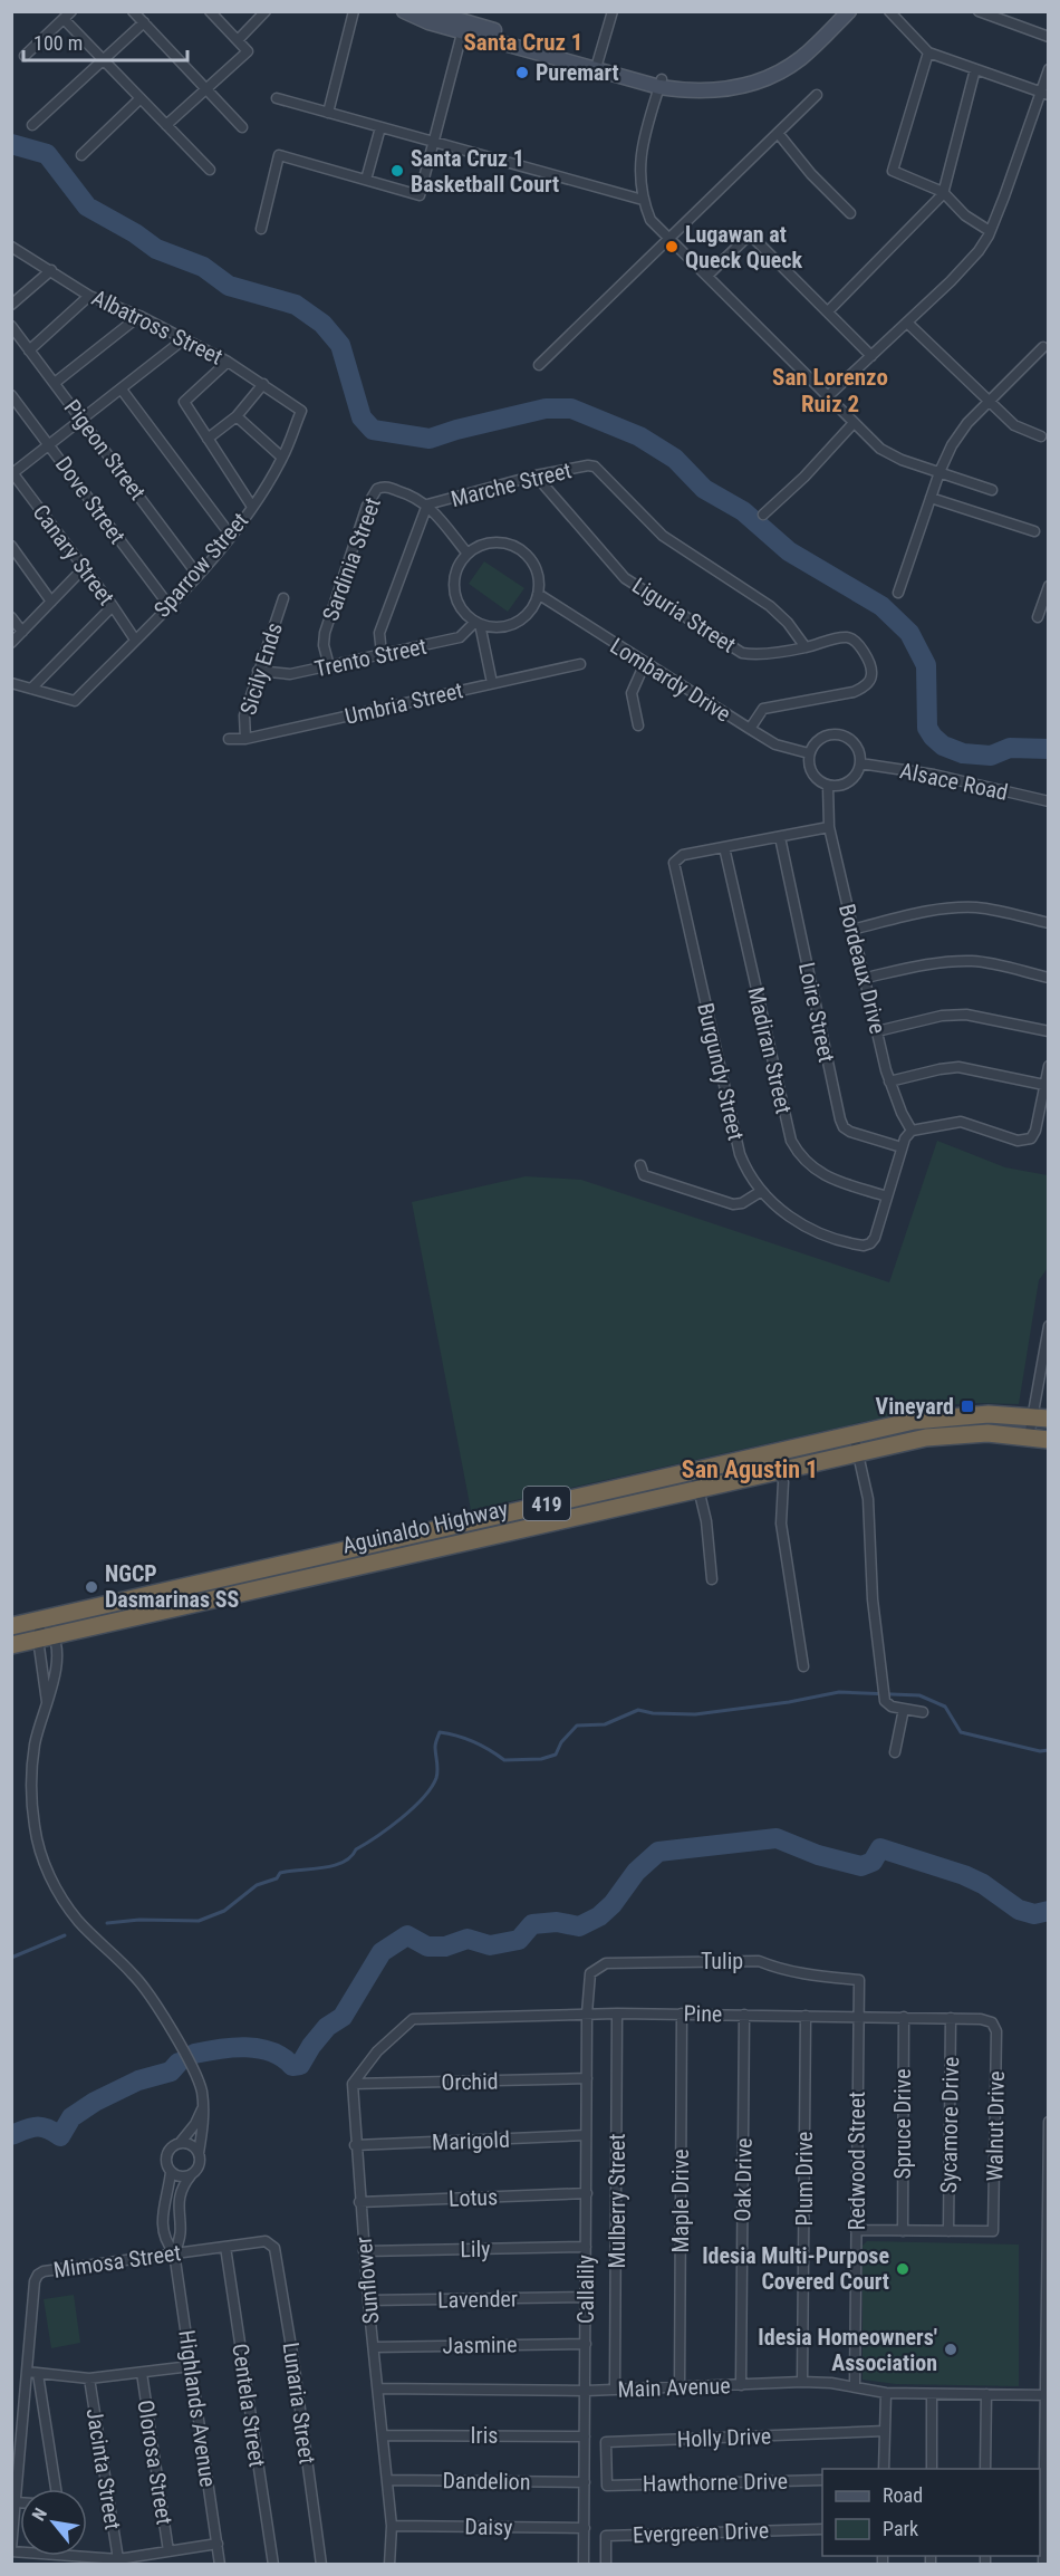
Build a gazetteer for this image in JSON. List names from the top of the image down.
{
  "streets": {
    "highway": ["419", "Aguinaldo Highway"],
    "street": [
      "Albatross Street",
      "Pigeon Street",
      "Marche Street",
      "Dove Street",
      "Canary Street",
      "Sardinia Street",
      "Sparrow Street",
      "Liguria Street",
      "Trento Street",
      "Sicily Ends",
      "Lombardy Drive",
      "Umbria Street",
      "Alsace Road",
      "Bordeaux Drive",
      "Loire Street",
      "Madiran Street",
      "Burgundy Street",
      "Tulip",
      "Pine",
      "Orchid",
      "Spruce Drive",
      "Sycamore Drive",
      "Walnut Drive",
      "Marigold",
      "Redwood Street",
      "Plum Drive",
      "Oak Drive",
      "Lotus",
      "Mulberry Street",
      "Maple Drive",
      "Lily",
      "Mimosa Street",
      "Sunflower",
      "Callalily",
      "Lavender",
      "Jasmine",
      "Main Avenue",
      "Lunaria Street",
      "Centela Street",
      "Highlands Avenue",
      "Iris",
      "Holly Drive",
      "Olorosa Street",
      "Jacinta Street",
      "Dandelion",
      "Hawthorne Drive",
      "Daisy",
      "Evergreen Drive"
    ]
  },
  "crossings": [
    ["Albatross Street", "Sparrow Street"],
    ["Pigeon Street", "Sparrow Street"],
    ["Marche Street", "Sardinia Street"],
    ["Marche Street", "Liguria Street"],
    ["Marche Street", "Trento Street"],
    ["Dove Street", "Sparrow Street"],
    ["Canary Street", "Sparrow Street"],
    ["Sardinia Street", "Trento Street"],
    ["Sardinia Street", "Lombardy Drive"],
    ["Liguria Street", "Lombardy Drive"],
    ["Trento Street", "Sicily Ends"],
    ["Trento Street", "Lombardy Drive"],
    ["Sicily Ends", "Umbria Street"],
    ["Lombardy Drive", "Alsace Road"],
    ["Lombardy Drive", "Bordeaux Drive"],
    ["Alsace Road", "Bordeaux Drive"],
    ["Bordeaux Drive", "Burgundy Street"],
    ["Loire Street", "Burgundy Street"],
    ["Madiran Street", "Burgundy Street"],
    ["Tulip", "Pine"],
    ["Tulip", "Redwood Street"],
    ["Tulip", "Callalily"],
    ["Pine", "Orchid"],
    ["Pine", "Spruce Drive"],
    ["Pine", "Sycamore Drive"],
    ["Pine", "Walnut Drive"],
    ["Pine", "Redwood Street"],
    ["Pine", "Plum Drive"],
    ["Pine", "Oak Drive"],
    ["Pine", "Mulberry Street"],
    ["Pine", "Maple Drive"],
    ["Pine", "Sunflower"],
    ["Pine", "Callalily"],
    ["Orchid", "Sunflower"],
    ["Orchid", "Callalily"],
    ["Sycamore Drive", "Walnut Drive"],
    ["Marigold", "Sunflower"],
    ["Marigold", "Callalily"],
    ["Redwood Street", "Main Avenue"],
    ["Plum Drive", "Main Avenue"],
    ["Oak Drive", "Main Avenue"],
    ["Lotus", "Sunflower"],
    ["Lotus", "Callalily"],
    ["Mulberry Street", "Main Avenue"],
    ["Maple Drive", "Main Avenue"],
    ["Lily", "Sunflower"],
    ["Lily", "Callalily"],
    ["Mimosa Street", "Lunaria Street"],
    ["Mimosa Street", "Centela Street"],
    ["Mimosa Street", "Highlands Avenue"],
    ["Sunflower", "Lavender"],
    ["Sunflower", "Jasmine"],
    ["Sunflower", "Main Avenue"],
    ["Sunflower", "Iris"],
    ["Sunflower", "Dandelion"],
    ["Sunflower", "Daisy"],
    ["Callalily", "Lavender"],
    ["Callalily", "Jasmine"],
    ["Callalily", "Main Avenue"],
    ["Callalily", "Iris"],
    ["Callalily", "Dandelion"],
    ["Callalily", "Daisy"],
    ["Holly Drive", "Hawthorne Drive"]
  ],
  "districts": ["Santa Cruz 1", "San Lorenzo Ruiz 2", "San Agustin 1"],
  "places": {
    "other": [
      "Puremart",
      "Santa Cruz 1 Basketball Court",
      "Lugawan at Queck Queck",
      "NGCP Dasmarinas SS",
      "Idesia Multi-Purpose Covered Court",
      "Idesia Homeowners' Association"
    ],
    "transit": ["Vineyard"]
  },
  "legend": ["Road", "Park"],
  "scale_bar": "100 m",
  "north": "top left"
}
